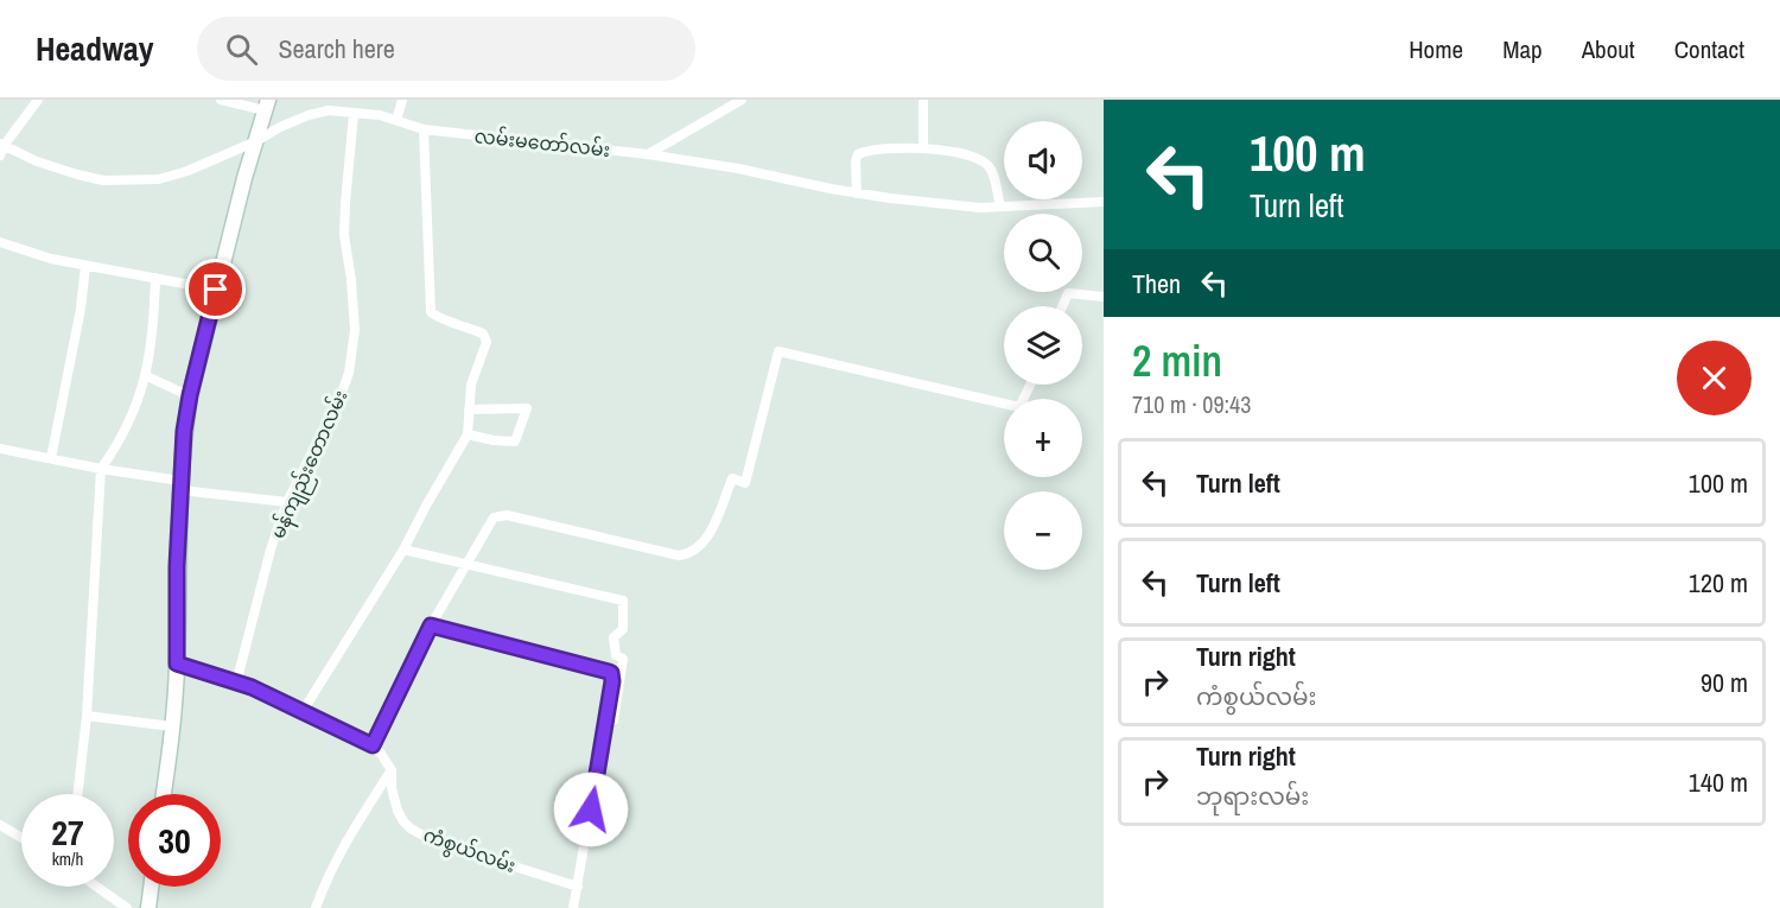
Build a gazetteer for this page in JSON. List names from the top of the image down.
{
  "streets": {
    "street": ["လမ်းမတော်လမ်း", "မန်ကျည်းတောလမ်း", "ကံစွယ်လမ်း"]
  },
  "crossings": [
    ["လမ်းမတော်လမ်း", "မန်ကျည်းတောလမ်း"]
  ],
  "page": {
    "header": "Headway",
    "search": "Search here",
    "nav": [
      "Home",
      "Map",
      "About",
      "Contact"
    ],
    "turn": ["100 m", "Turn left"],
    "map_buttons": ["+", "−"],
    "then": "Then",
    "heading": ["2 min", "710 m · 09:43"],
    "list": [
      {
        "name": "Turn left",
        "value": "100 m"
      },
      {
        "name": "Turn left",
        "value": "120 m"
      },
      {
        "name": "Turn right",
        "note": "ကံစွယ်လမ်း",
        "value": "90 m"
      },
      {
        "name": "Turn right",
        "note": "ဘုရားလမ်း",
        "value": "140 m"
      }
    ],
    "speed": "27 km/h",
    "limit": "30"
  }
}
